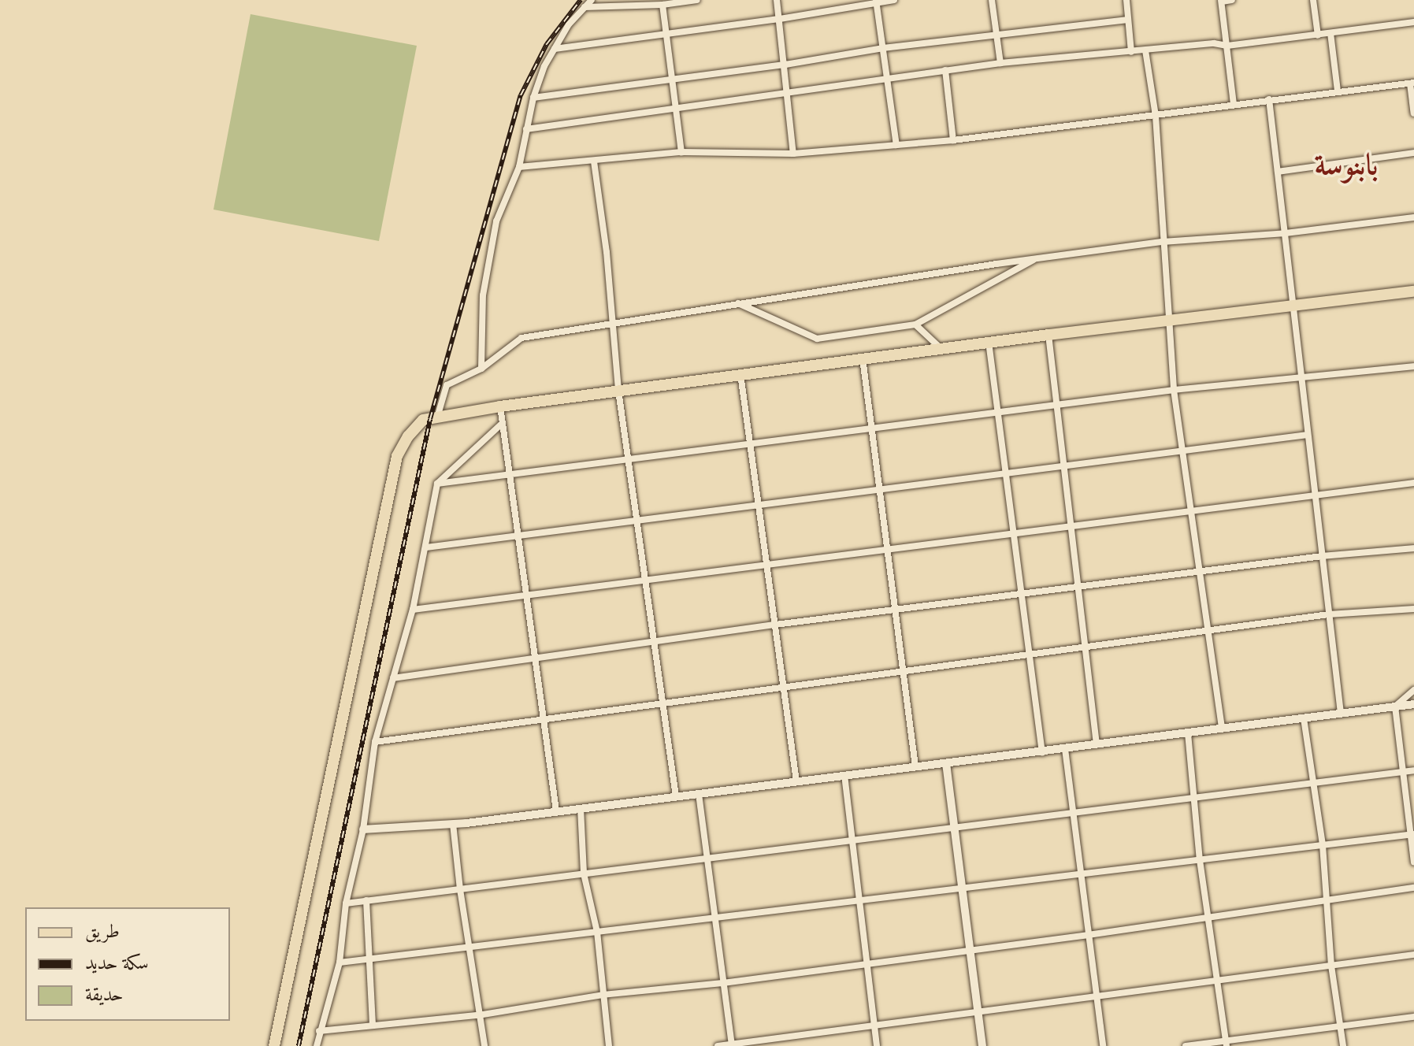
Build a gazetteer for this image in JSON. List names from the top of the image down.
{
  "districts": ["بابنوسة"],
  "legend": ["طريق", "سكة حديد", "حديقة"]
}
